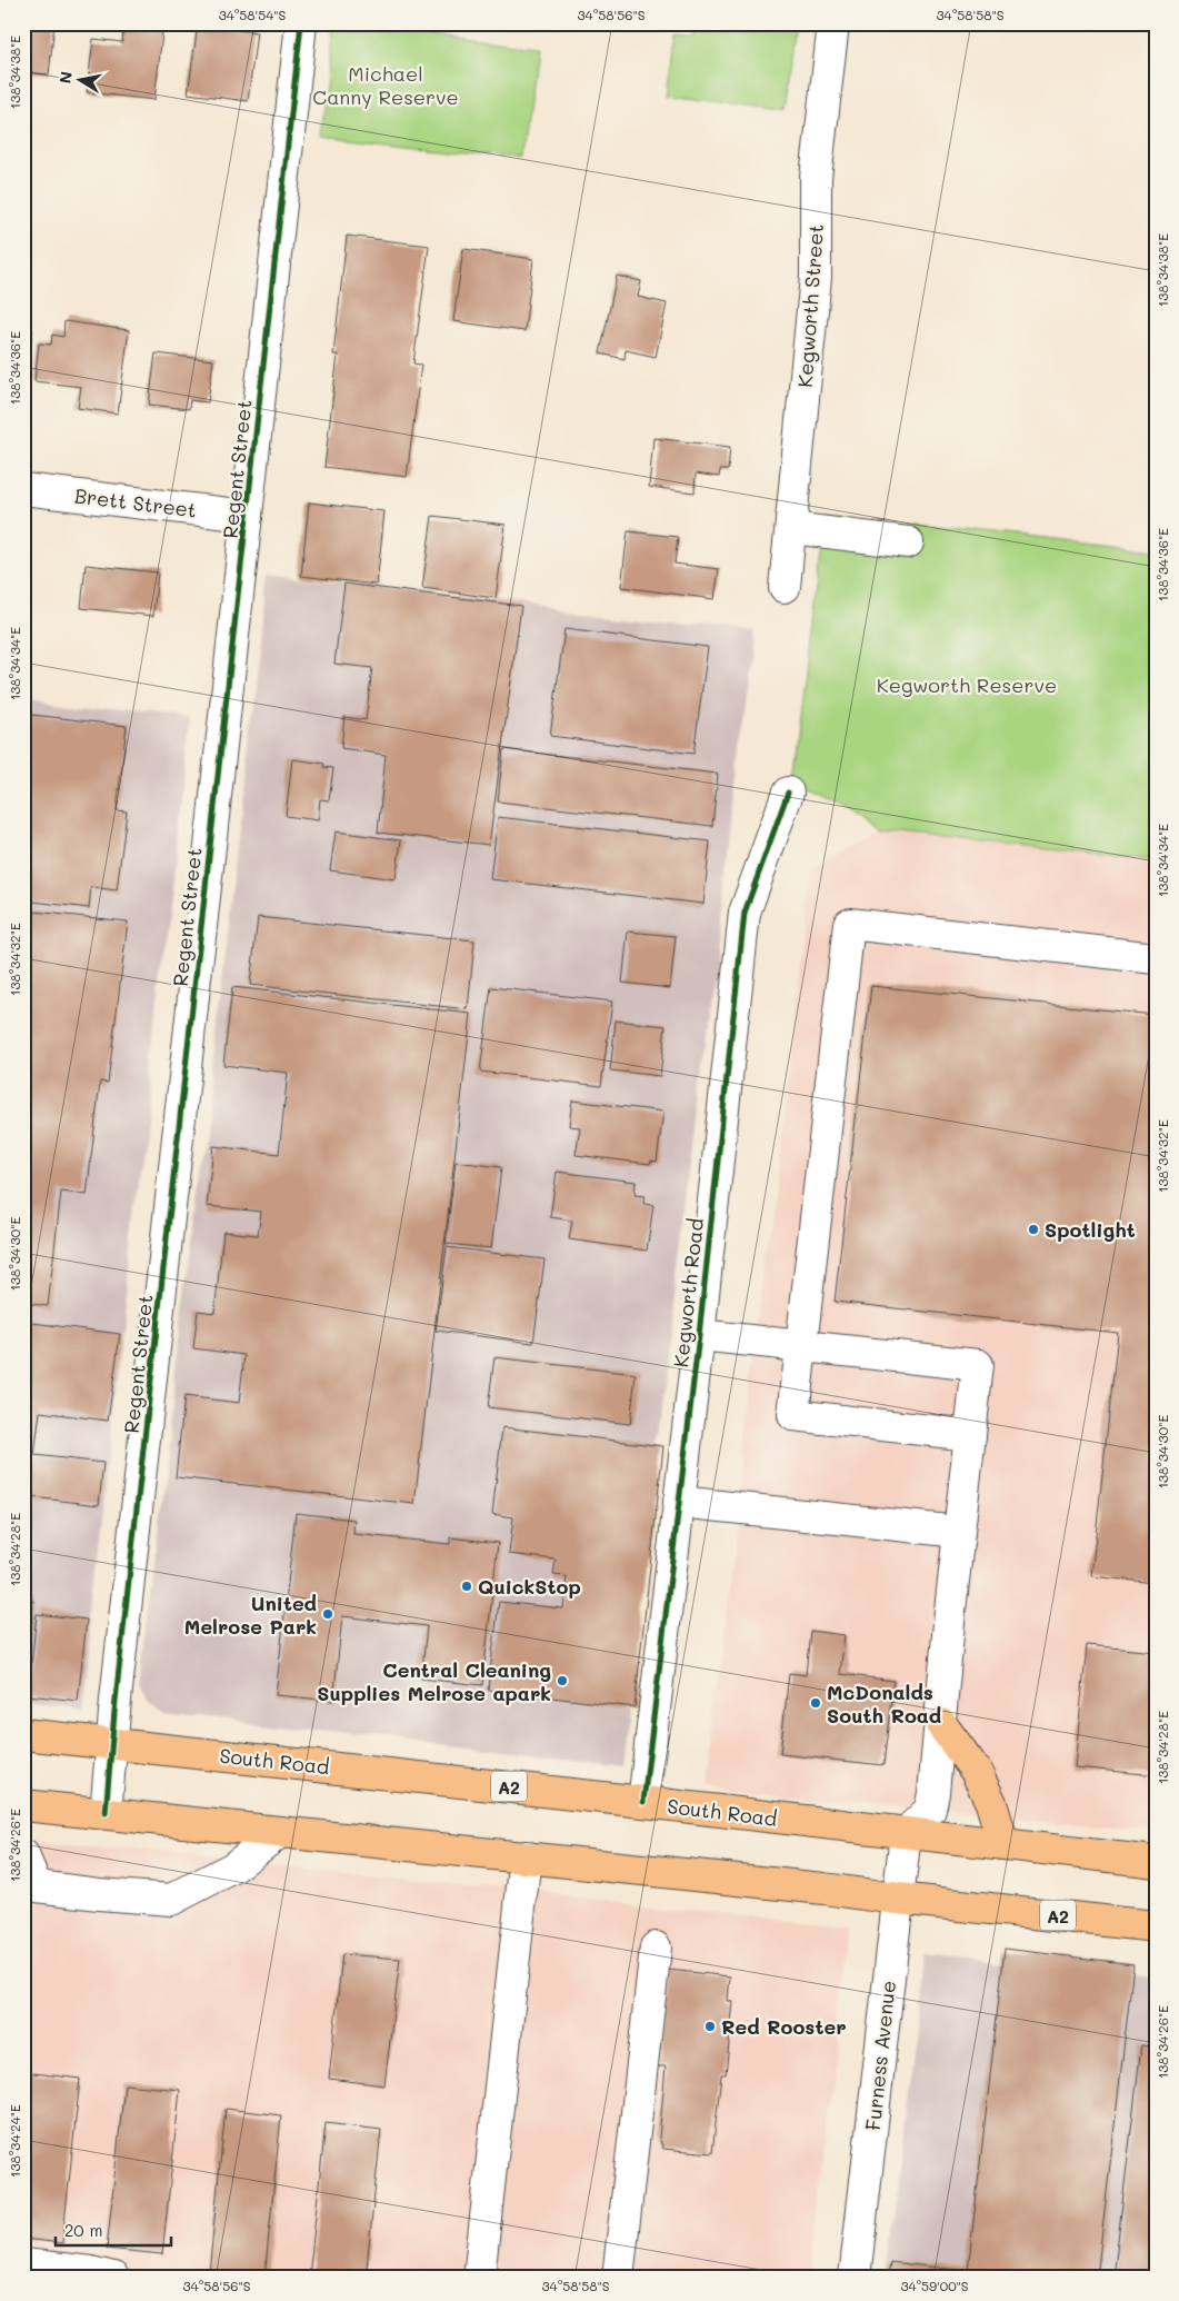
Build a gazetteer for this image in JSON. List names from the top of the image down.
{
  "streets": {
    "highway": ["South Road", "A2"],
    "street": [
      "Kegworth Street",
      "Regent Street",
      "Brett Street",
      "Kegworth Road",
      "Furness Avenue"
    ]
  },
  "crossings": [
    ["Regent Street", "Brett Street"],
    ["Regent Street", "South Road"],
    ["Regent Street", "A2"],
    ["Kegworth Road", "South Road"],
    ["South Road", "Furness Avenue"],
    ["A2", "Furness Avenue"]
  ],
  "parks": ["Michael Canny Reserve", "Kegworth Reserve"],
  "places": [
    "Spotlight",
    "QuickStop",
    "United Melrose Park",
    "Central Cleaning Supplies Melrose apark",
    "McDonalds South Road",
    "Red Rooster"
  ],
  "scale_bar": "20 m",
  "north": "left",
  "coordinates": [
    "34°58'54\"S",
    "34°58'56\"S",
    "34°58'58\"S",
    "138°34'38\"E",
    "138°34'36\"E",
    "138°34'34\"E",
    "138°34'32\"E",
    "138°34'30\"E",
    "138°34'28\"E",
    "138°34'26\"E",
    "138°34'24\"E",
    "34°59'00\"S"
  ]
}
